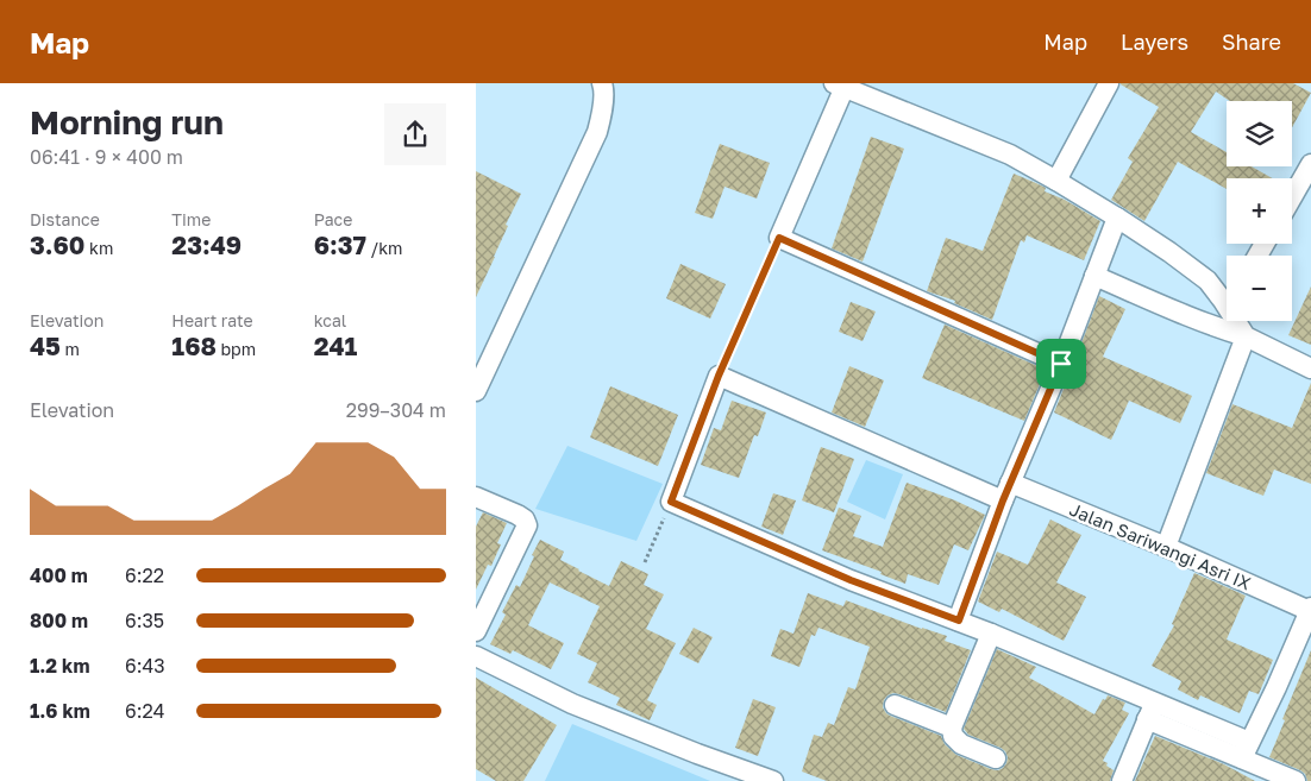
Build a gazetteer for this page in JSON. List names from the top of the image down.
{
  "streets": {
    "street": ["Jalan Sariwangi Asri IX"]
  },
  "page": {
    "header": "Map",
    "nav": ["Map", "Layers", "Share"],
    "heading": ["Morning run", "06:41 · 9 × 400 m"],
    "map_buttons": ["+", "−"],
    "stats": [
      ["Distance", "3.60 km"],
      ["Time", "23:49"],
      ["Pace", "6:37 /km"],
      ["Elevation", "45 m"],
      ["Heart rate", "168 bpm"],
      ["kcal", "241"]
    ],
    "chart": ["Elevation", "299–304 m"],
    "list": [
      {
        "name": "400 m",
        "note": "6:22"
      },
      {
        "name": "800 m",
        "note": "6:35"
      },
      {
        "name": "1.2 km",
        "note": "6:43"
      },
      {
        "name": "1.6 km",
        "note": "6:24"
      }
    ]
  }
}
